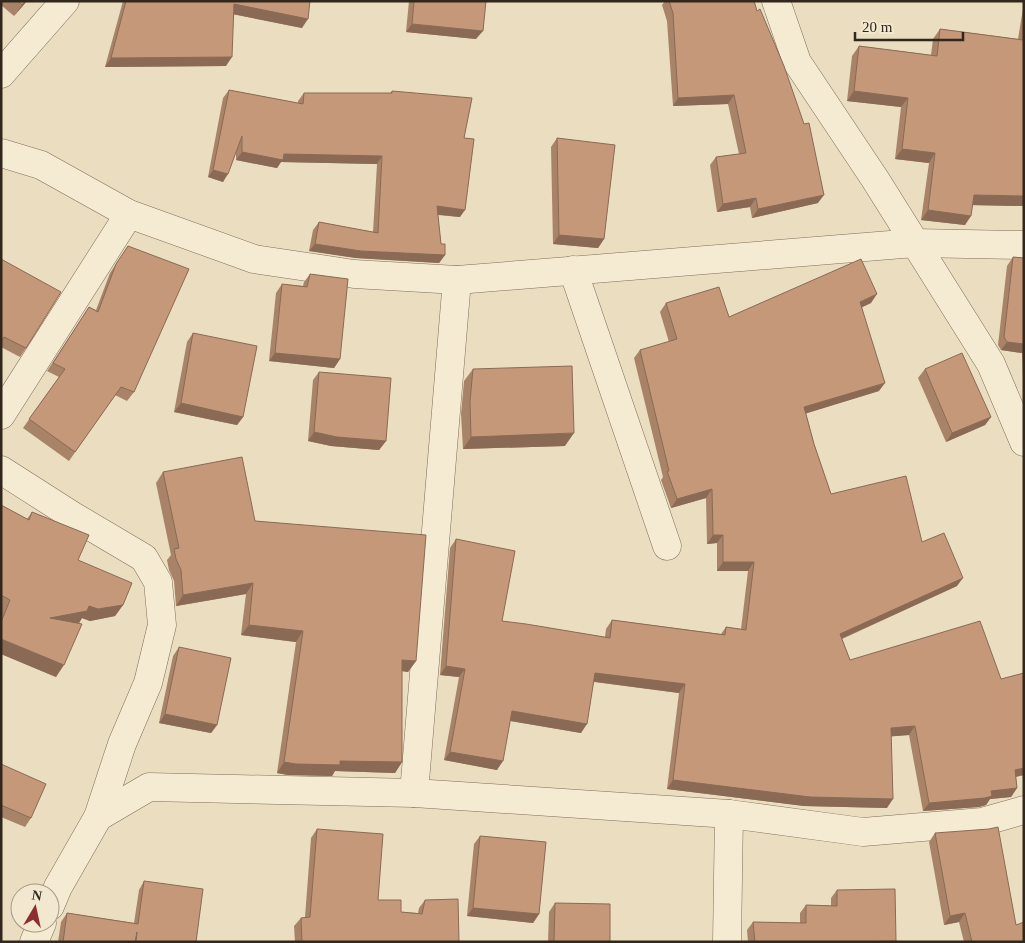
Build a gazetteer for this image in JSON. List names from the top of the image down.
{
  "scale_bar": "20 m",
  "north": "top"
}
